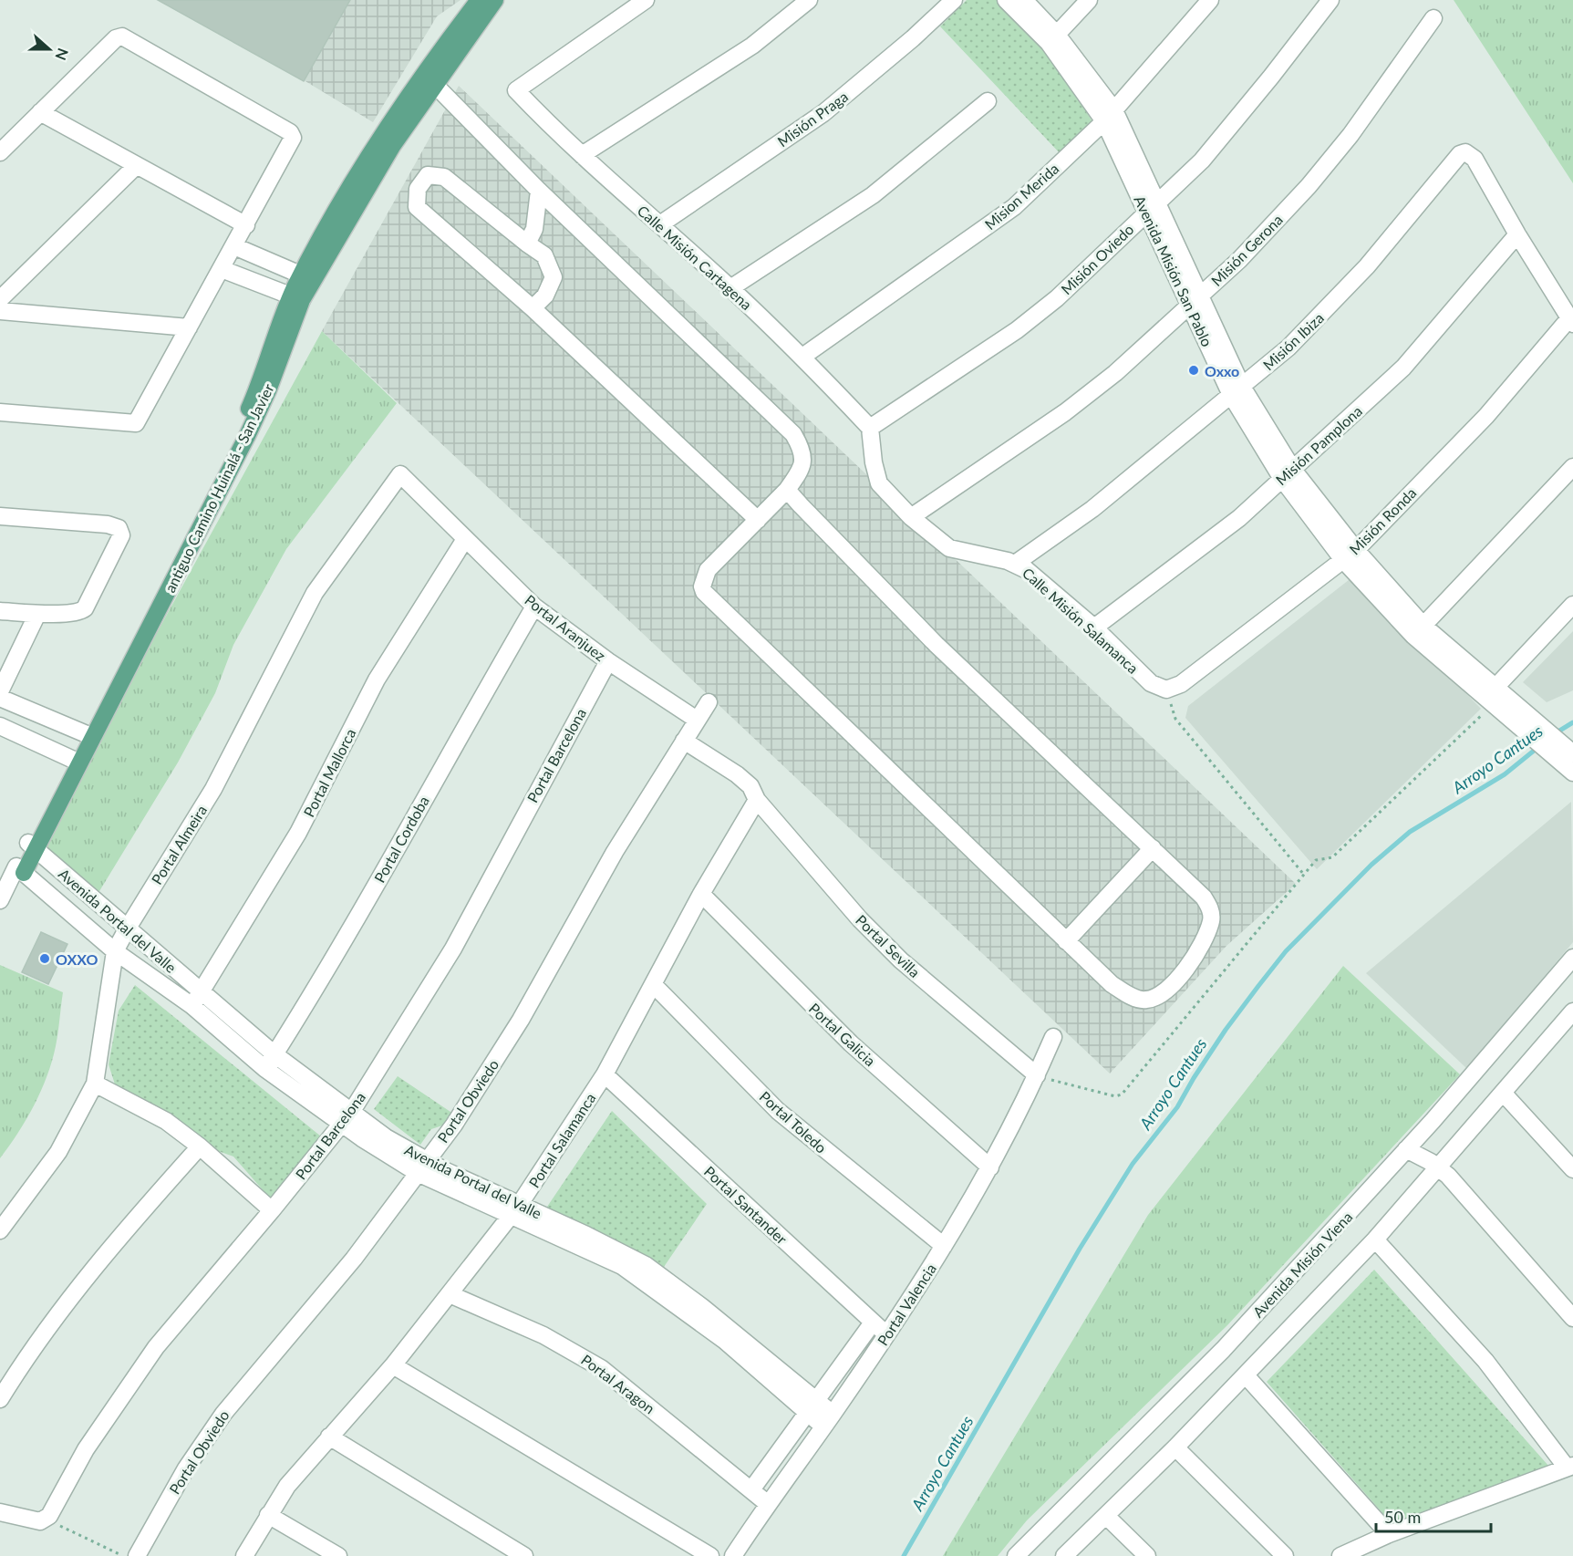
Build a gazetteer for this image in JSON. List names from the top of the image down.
{
  "streets": {
    "street": [
      "Misión Praga",
      "Mision Merida",
      "Misión Gerona",
      "Calle Misión Cartagena",
      "Misión Oviedo",
      "Avenida Misión San Pablo",
      "Misión Ibiza",
      "Misión Pamplona",
      "Misión Ronda",
      "Calle Misión Salamanca",
      "Portal Aranjuez",
      "Portal Barcelona",
      "Portal Mallorca",
      "Portal Cordoba",
      "Portal Almeira",
      "Avenida Portal del Valle",
      "Portal Sevilla",
      "Portal Galicia",
      "Portal Obviedo",
      "Portal Toledo",
      "Portal Salamanca",
      "Portal Santander",
      "Avenida Misión Viena",
      "Portal Valencia",
      "Portal Aragon"
    ]
  },
  "crossings": [
    ["Misión Praga", "Calle Misión Cartagena"],
    ["Mision Merida", "Calle Misión Cartagena"],
    ["Mision Merida", "Avenida Misión San Pablo"],
    ["Misión Gerona", "Avenida Misión San Pablo"],
    ["Misión Gerona", "Calle Misión Salamanca"],
    ["Calle Misión Cartagena", "Misión Oviedo"],
    ["Calle Misión Cartagena", "Calle Misión Salamanca"],
    ["Misión Oviedo", "Avenida Misión San Pablo"],
    ["Misión Oviedo", "Calle Misión Salamanca"],
    ["Avenida Misión San Pablo", "Misión Ibiza"],
    ["Avenida Misión San Pablo", "Misión Pamplona"],
    ["Avenida Misión San Pablo", "Misión Ronda"],
    ["Misión Ibiza", "Misión Pamplona"],
    ["Misión Ibiza", "Calle Misión Salamanca"],
    ["Misión Pamplona", "Calle Misión Salamanca"],
    ["Misión Ronda", "Calle Misión Salamanca"],
    ["Portal Aranjuez", "Portal Barcelona"],
    ["Portal Aranjuez", "Portal Mallorca"],
    ["Portal Aranjuez", "Portal Cordoba"],
    ["Portal Aranjuez", "Portal Almeira"],
    ["Portal Aranjuez", "Portal Obviedo"],
    ["Portal Barcelona", "Avenida Portal del Valle"],
    ["Portal Mallorca", "Avenida Portal del Valle"],
    ["Portal Cordoba", "Avenida Portal del Valle"],
    ["Portal Almeira", "Avenida Portal del Valle"],
    ["Avenida Portal del Valle", "Portal Obviedo"],
    ["Avenida Portal del Valle", "Portal Salamanca"],
    ["Avenida Portal del Valle", "Portal Valencia"],
    ["Portal Sevilla", "Portal Obviedo"],
    ["Portal Sevilla", "Portal Salamanca"],
    ["Portal Sevilla", "Portal Valencia"],
    ["Portal Galicia", "Portal Salamanca"],
    ["Portal Galicia", "Portal Valencia"],
    ["Portal Toledo", "Portal Salamanca"],
    ["Portal Toledo", "Portal Valencia"],
    ["Portal Salamanca", "Portal Santander"],
    ["Portal Salamanca", "Portal Aragon"],
    ["Portal Santander", "Portal Valencia"],
    ["Portal Valencia", "Portal Aragon"]
  ],
  "water": ["Arroyo Cantues"],
  "places": ["Oxxo", "OXXO"],
  "scale_bar": "50 m",
  "north": "right"
}
